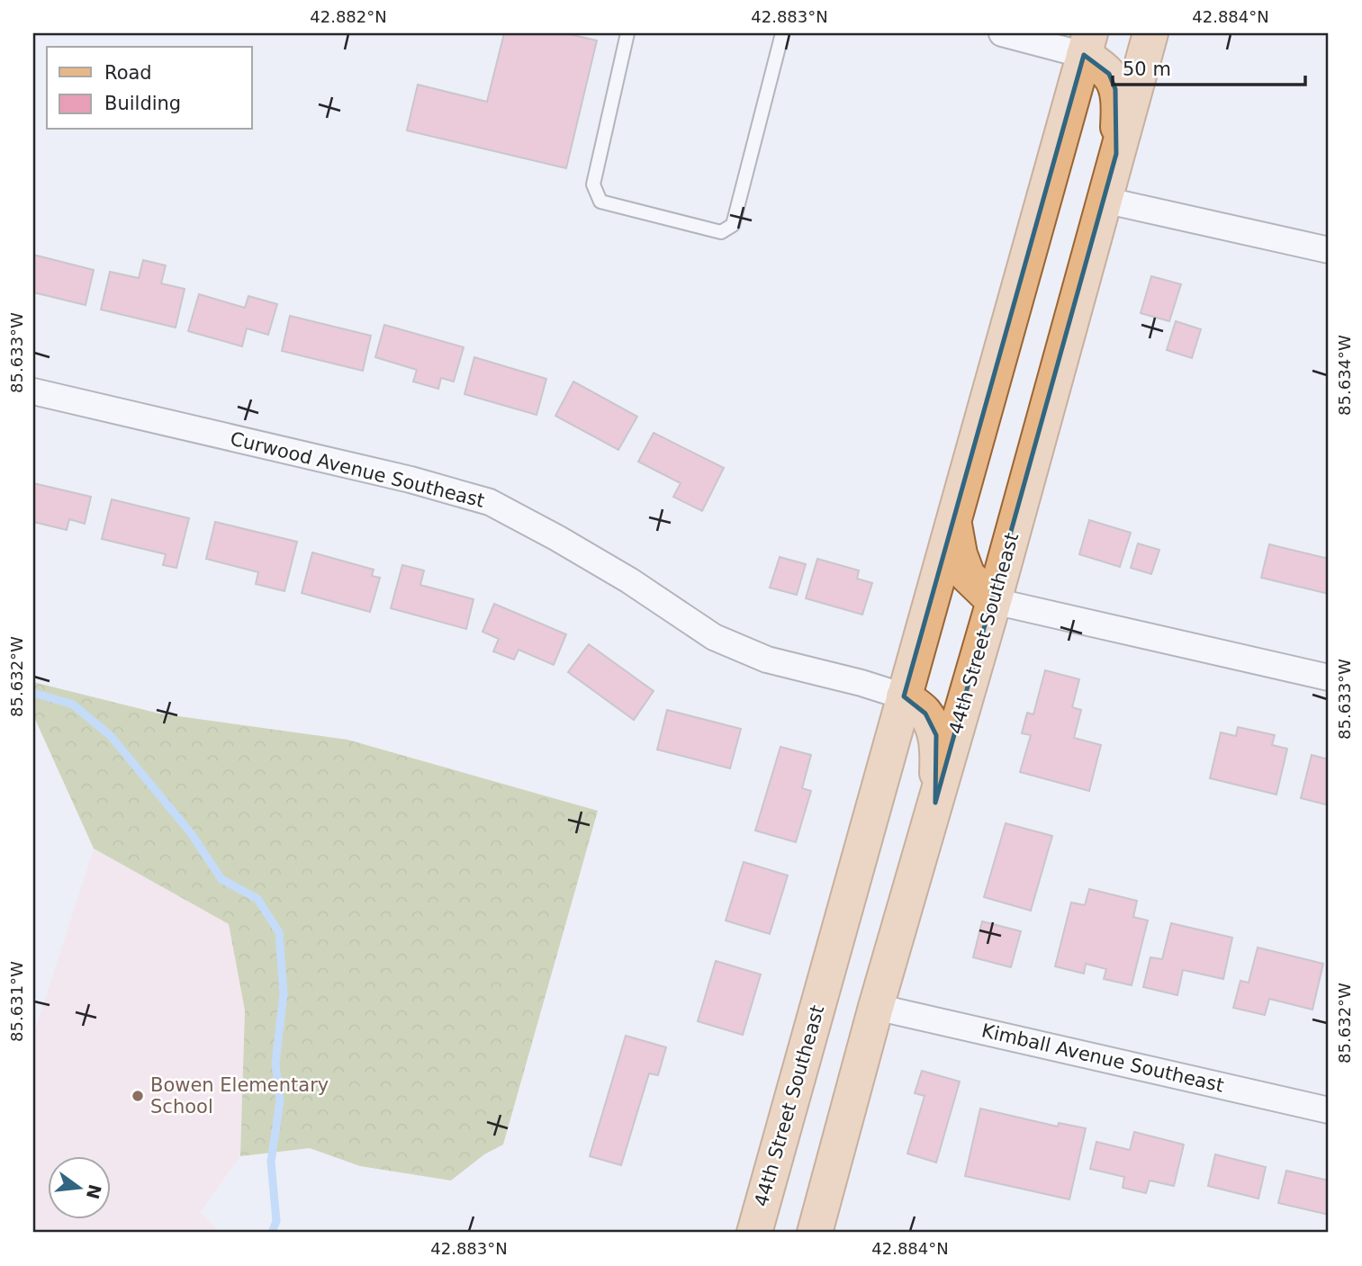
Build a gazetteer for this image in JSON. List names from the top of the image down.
{
  "streets": {
    "main road": ["44th Street Southeast"],
    "street": ["Curwood Avenue Southeast", "Kimball Avenue Southeast"]
  },
  "crossings": [
    ["Curwood Avenue Southeast", "44th Street Southeast"],
    ["44th Street Southeast", "Kimball Avenue Southeast"]
  ],
  "places": ["Bowen Elementary School"],
  "legend": ["Road", "Building"],
  "scale_bar": "50 m",
  "north": "right",
  "coordinates": [
    "42.882°N",
    "42.883°N",
    "42.884°N",
    "85.633°W",
    "85.634°W",
    "85.632°W",
    "85.631°W"
  ]
}
